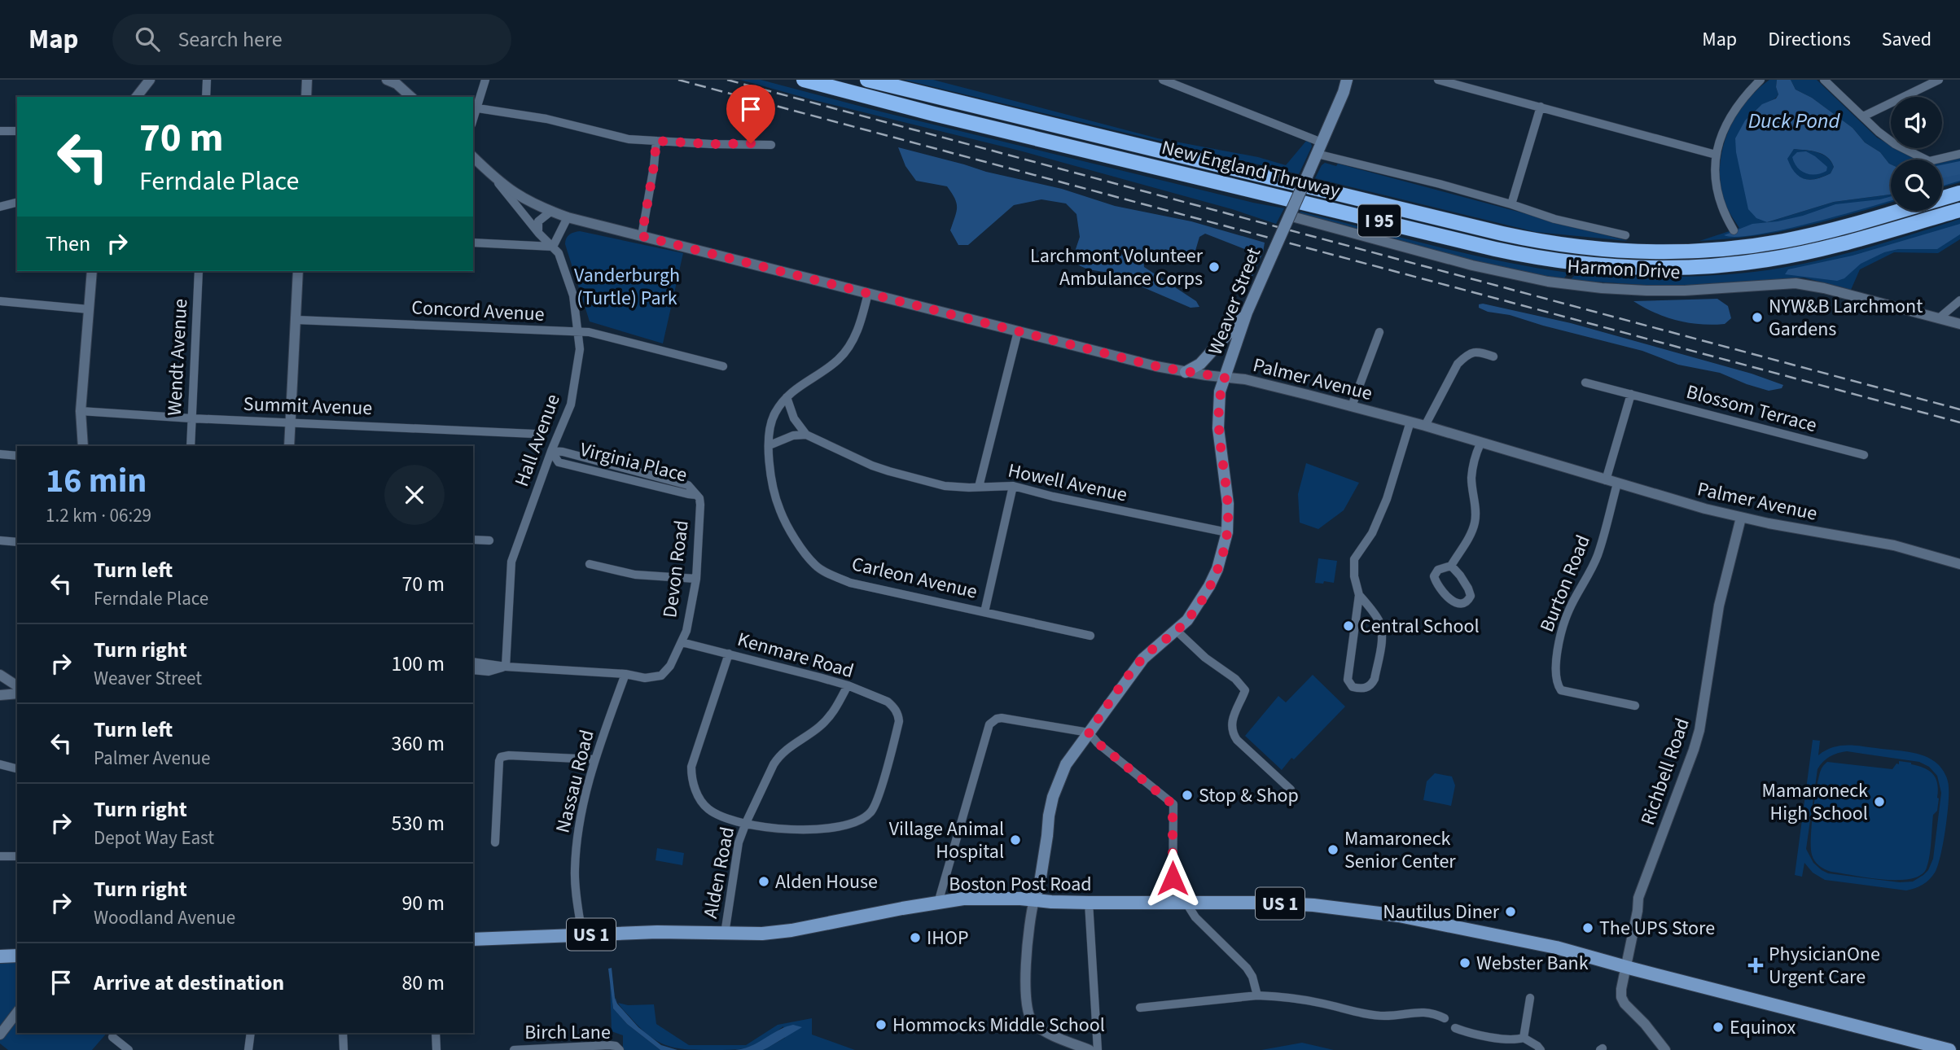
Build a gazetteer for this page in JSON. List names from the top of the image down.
{
  "streets": {
    "highway": ["New England Thruway", "I 95"],
    "main road": ["Weaver Street", "Boston Post Road", "US 1"],
    "street": [
      "Harmon Drive",
      "Concord Avenue",
      "Wendt Avenue",
      "Palmer Avenue",
      "Summit Avenue",
      "Blossom Terrace",
      "Hall Avenue",
      "Virginia Place",
      "Howell Avenue",
      "Devon Road",
      "Carleon Avenue",
      "Burton Road",
      "Kenmare Road",
      "Richbell Road",
      "Nassau Road",
      "Alden Road",
      "Birch Lane"
    ]
  },
  "crossings": [
    ["Harmon Drive", "Weaver Street"],
    ["Weaver Street", "Palmer Avenue"],
    ["Weaver Street", "Howell Avenue"],
    ["Weaver Street", "Boston Post Road"],
    ["Concord Avenue", "Hall Avenue"],
    ["Wendt Avenue", "Summit Avenue"],
    ["Palmer Avenue", "Hall Avenue"],
    ["Palmer Avenue", "Carleon Avenue"],
    ["Palmer Avenue", "Burton Road"],
    ["Palmer Avenue", "Richbell Road"],
    ["Hall Avenue", "Virginia Place"],
    ["Virginia Place", "Devon Road"],
    ["Devon Road", "Kenmare Road"],
    ["Devon Road", "Nassau Road"],
    ["Kenmare Road", "Alden Road"],
    ["Richbell Road", "Boston Post Road"],
    ["Richbell Road", "US 1"],
    ["Nassau Road", "Boston Post Road"],
    ["Alden Road", "Boston Post Road"],
    ["Boston Post Road", "US 1"]
  ],
  "water": ["Duck Pond"],
  "parks": ["Vanderburgh (Turtle) Park"],
  "places": {
    "other": [
      "Larchmont Volunteer Ambulance Corps",
      "NYW&B Larchmont Gardens",
      "Central School",
      "Stop & Shop",
      "Mamaroneck High School",
      "Village Animal Hospital",
      "Mamaroneck Senior Center",
      "Alden House",
      "Nautilus Diner",
      "The UPS Store",
      "IHOP",
      "Webster Bank",
      "Hommocks Middle School",
      "Equinox"
    ],
    "health": ["PhysicianOne Urgent Care"]
  },
  "page": {
    "header": "Map",
    "search": "Search here",
    "nav": ["Map", "Directions", "Saved"],
    "turn": ["70 m", "Ferndale Place"],
    "then": "Then",
    "heading": ["16 min", "1.2 km · 06:29"],
    "list": [
      {
        "name": "Turn left",
        "note": "Ferndale Place",
        "value": "70 m"
      },
      {
        "name": "Turn right",
        "note": "Weaver Street",
        "value": "100 m"
      },
      {
        "name": "Turn left",
        "note": "Palmer Avenue",
        "value": "360 m"
      },
      {
        "name": "Turn right",
        "note": "Depot Way East",
        "value": "530 m"
      },
      {
        "name": "Turn right",
        "note": "Woodland Avenue",
        "value": "90 m"
      },
      {
        "name": "Arrive at destination",
        "value": "80 m"
      }
    ]
  }
}
